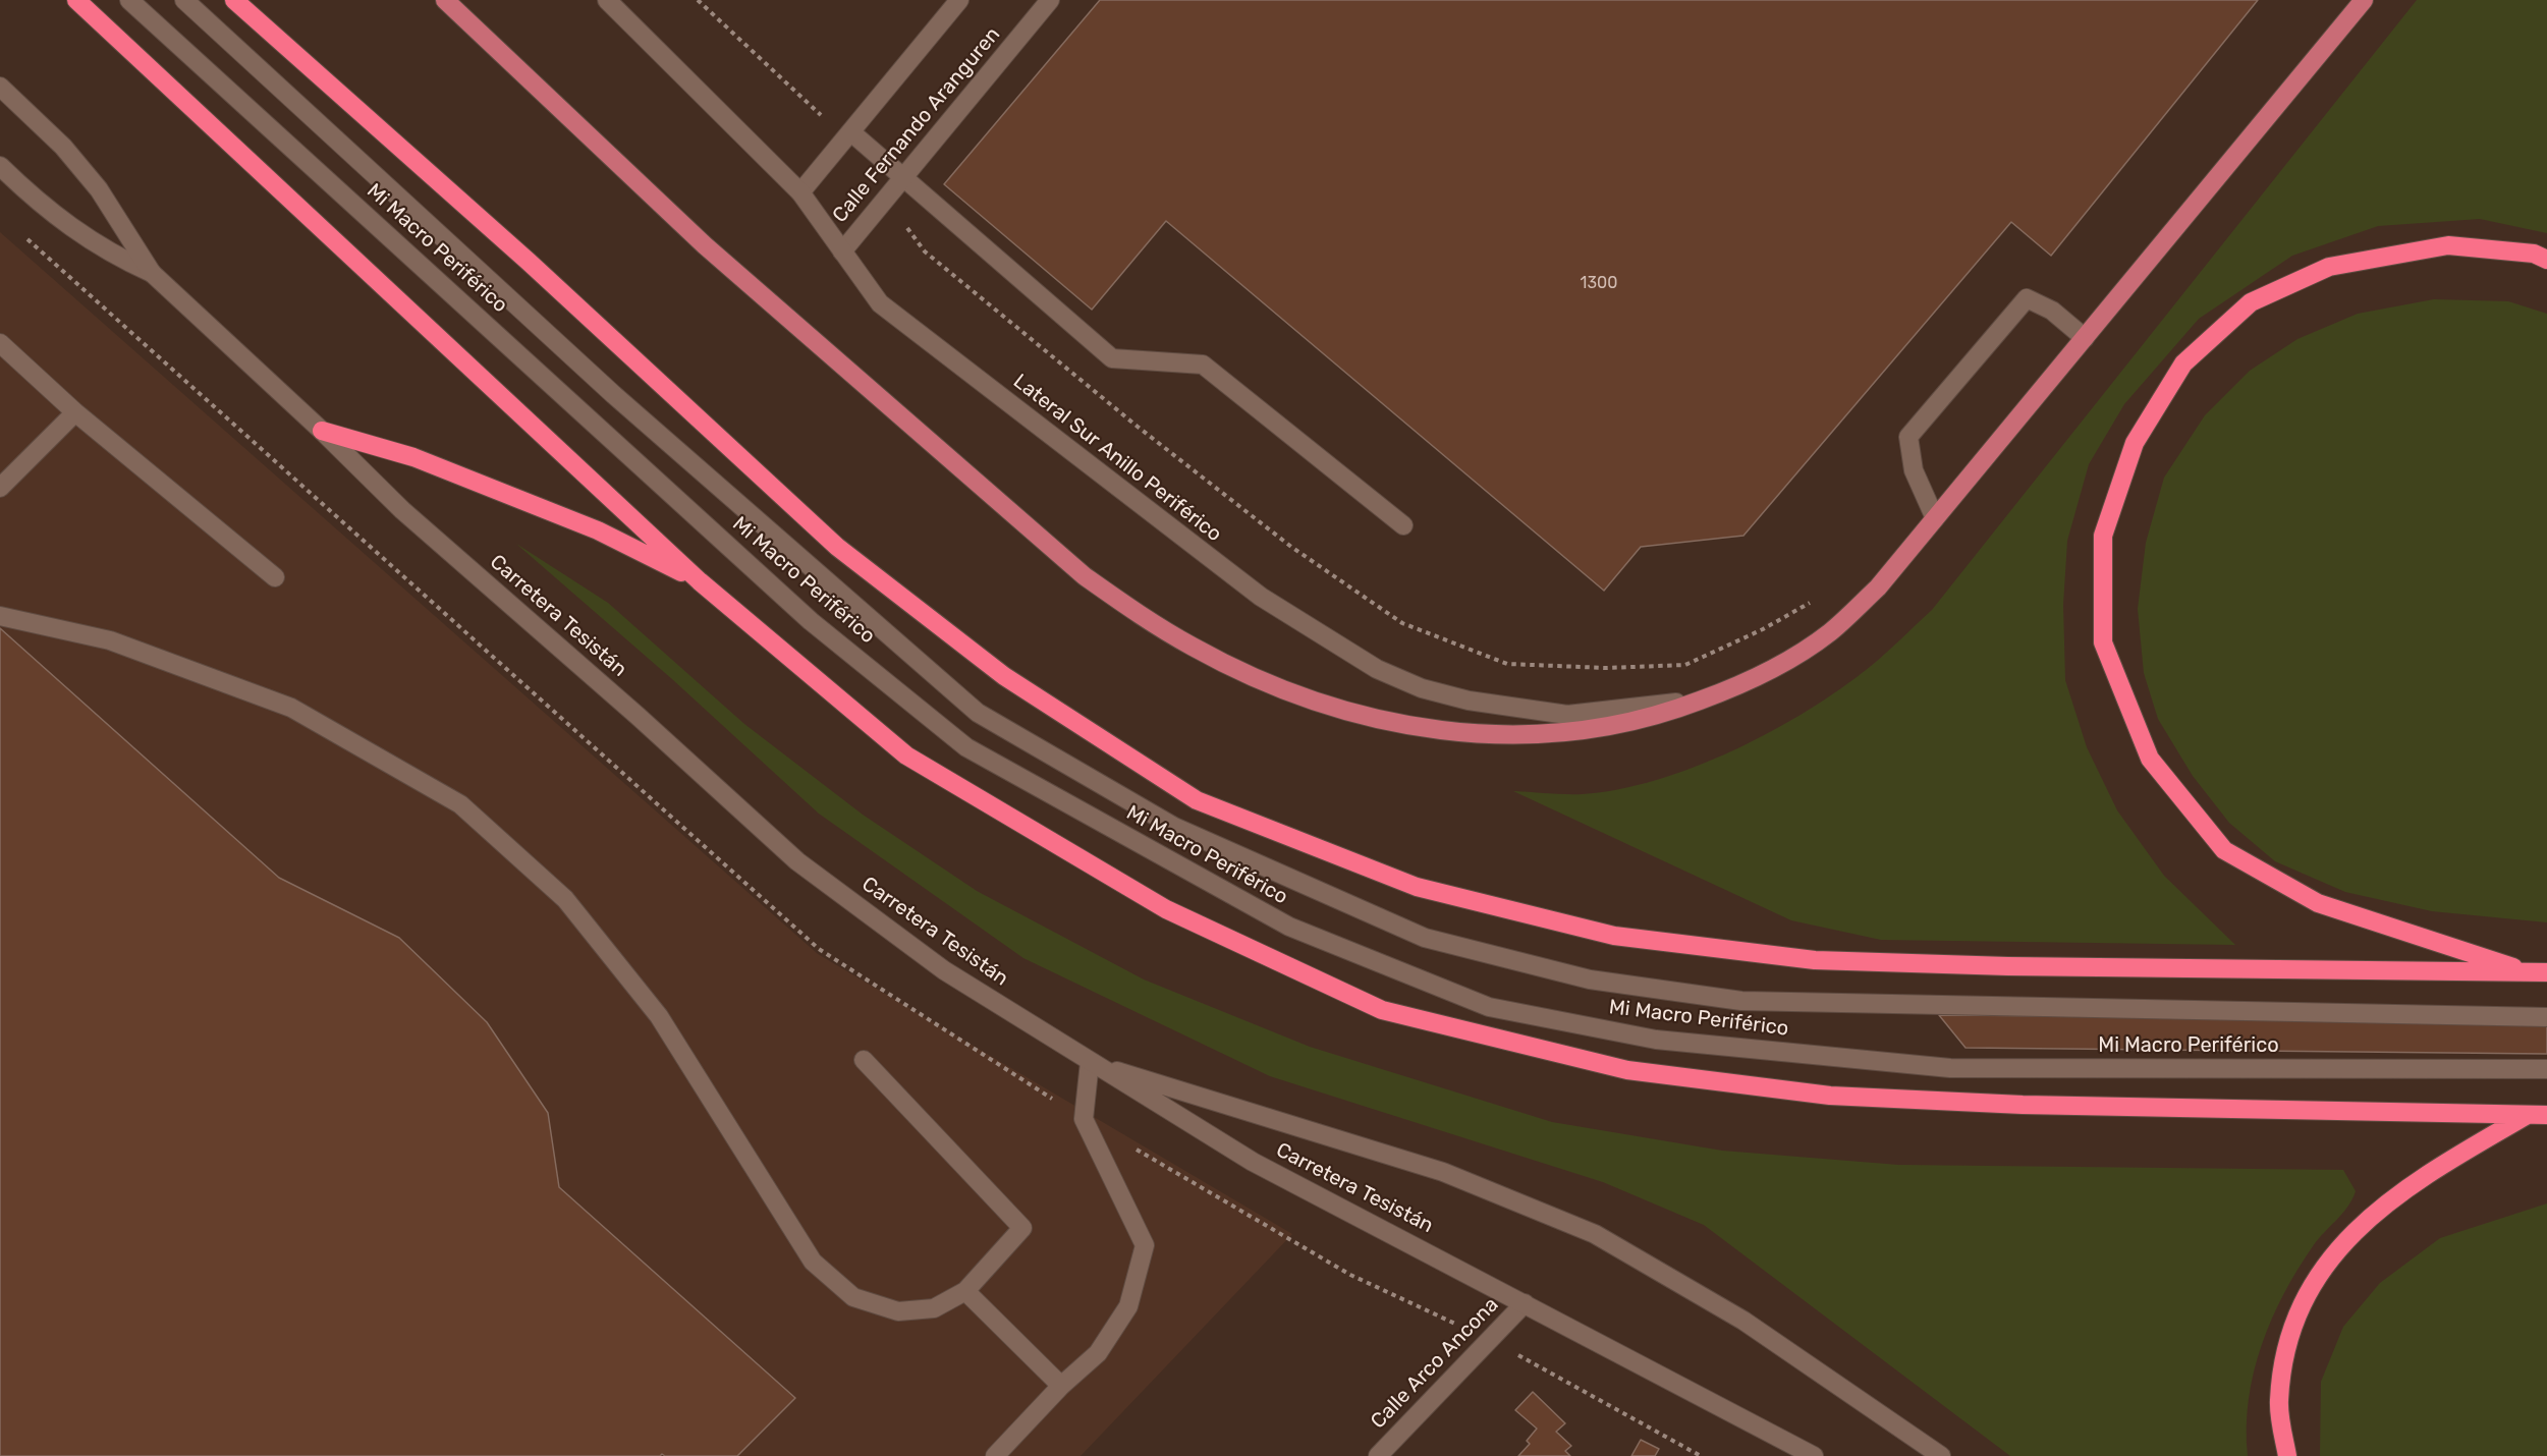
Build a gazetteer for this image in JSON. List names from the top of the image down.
{
  "streets": {
    "main road": [
      "Calle Fernando Aranguren",
      "Mi Macro Periférico",
      "Lateral Sur Anillo Periférico",
      "Carretera Tesistán",
      "Calle Arco Ancona"
    ]
  },
  "crossings": [
    ["Calle Fernando Aranguren", "Lateral Sur Anillo Periférico"],
    ["Carretera Tesistán", "Calle Arco Ancona"]
  ],
  "house_numbers": ["1300"]
}
